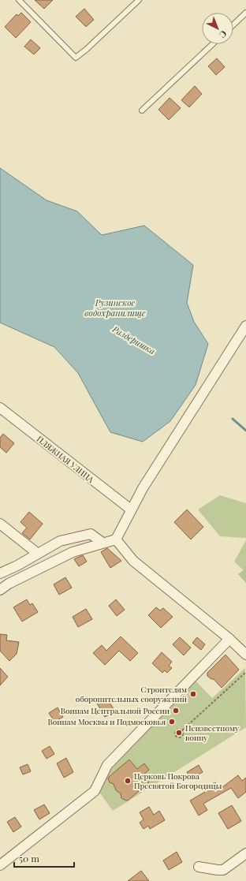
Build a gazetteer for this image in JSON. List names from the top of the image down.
{
  "streets": {
    "street": ["ПЛЯЖНАЯ УЛИЦА"]
  },
  "water": ["Рузинское водохранилище", "Раздеришка"],
  "places": [
    "Строителям оборонительных сооружений",
    "Воинам Центральной России",
    "Воинам Москвы и Подмосковья",
    "Неизвестному воину",
    "Церковь Покрова Пресвятой Богородицы"
  ],
  "scale_bar": "50 m",
  "north": "bottom right"
}
